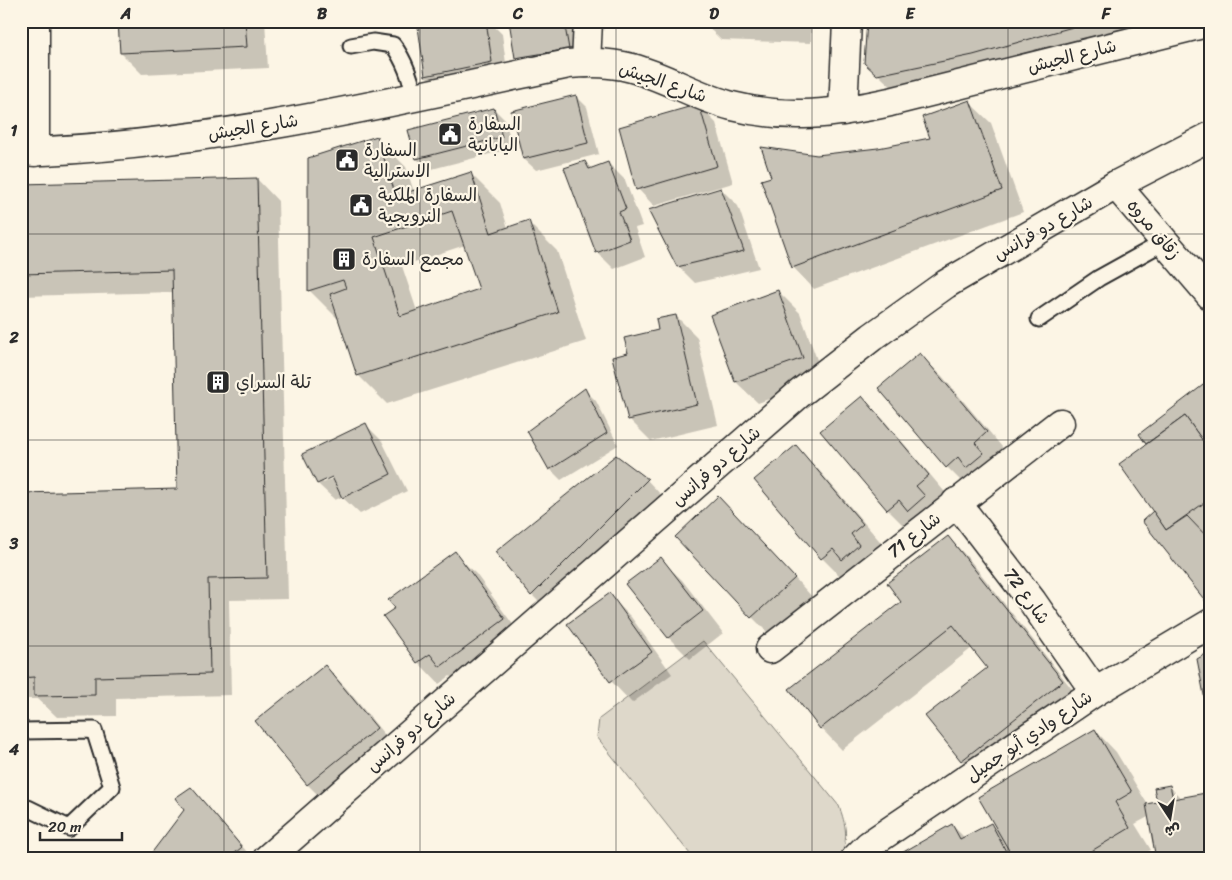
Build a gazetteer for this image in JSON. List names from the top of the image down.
{
  "streets": {
    "street": [
      "شارع الجيش",
      "شارع دو فرانس",
      "زقاق مروه",
      "شارع 71",
      "شارع 72",
      "شارع وادي أبو جميل"
    ]
  },
  "crossings": [
    ["شارع دو فرانس", "زقاق مروه"],
    ["شارع 71", "شارع 72"],
    ["شارع 72", "شارع وادي أبو جميل"]
  ],
  "places": {
    "public building": ["السفارة اليابانية", "السفارة الاسترالية", "السفارة الملكية النرويجية"],
    "building": ["مجمع السفارة", "تلة السراي"]
  },
  "scale_bar": "20 m",
  "north": "bottom",
  "grid": {
    "columns": [
      "A",
      "B",
      "C",
      "D",
      "E",
      "F"
    ],
    "rows": [
      "1",
      "2",
      "3",
      "4"
    ]
  }
}
